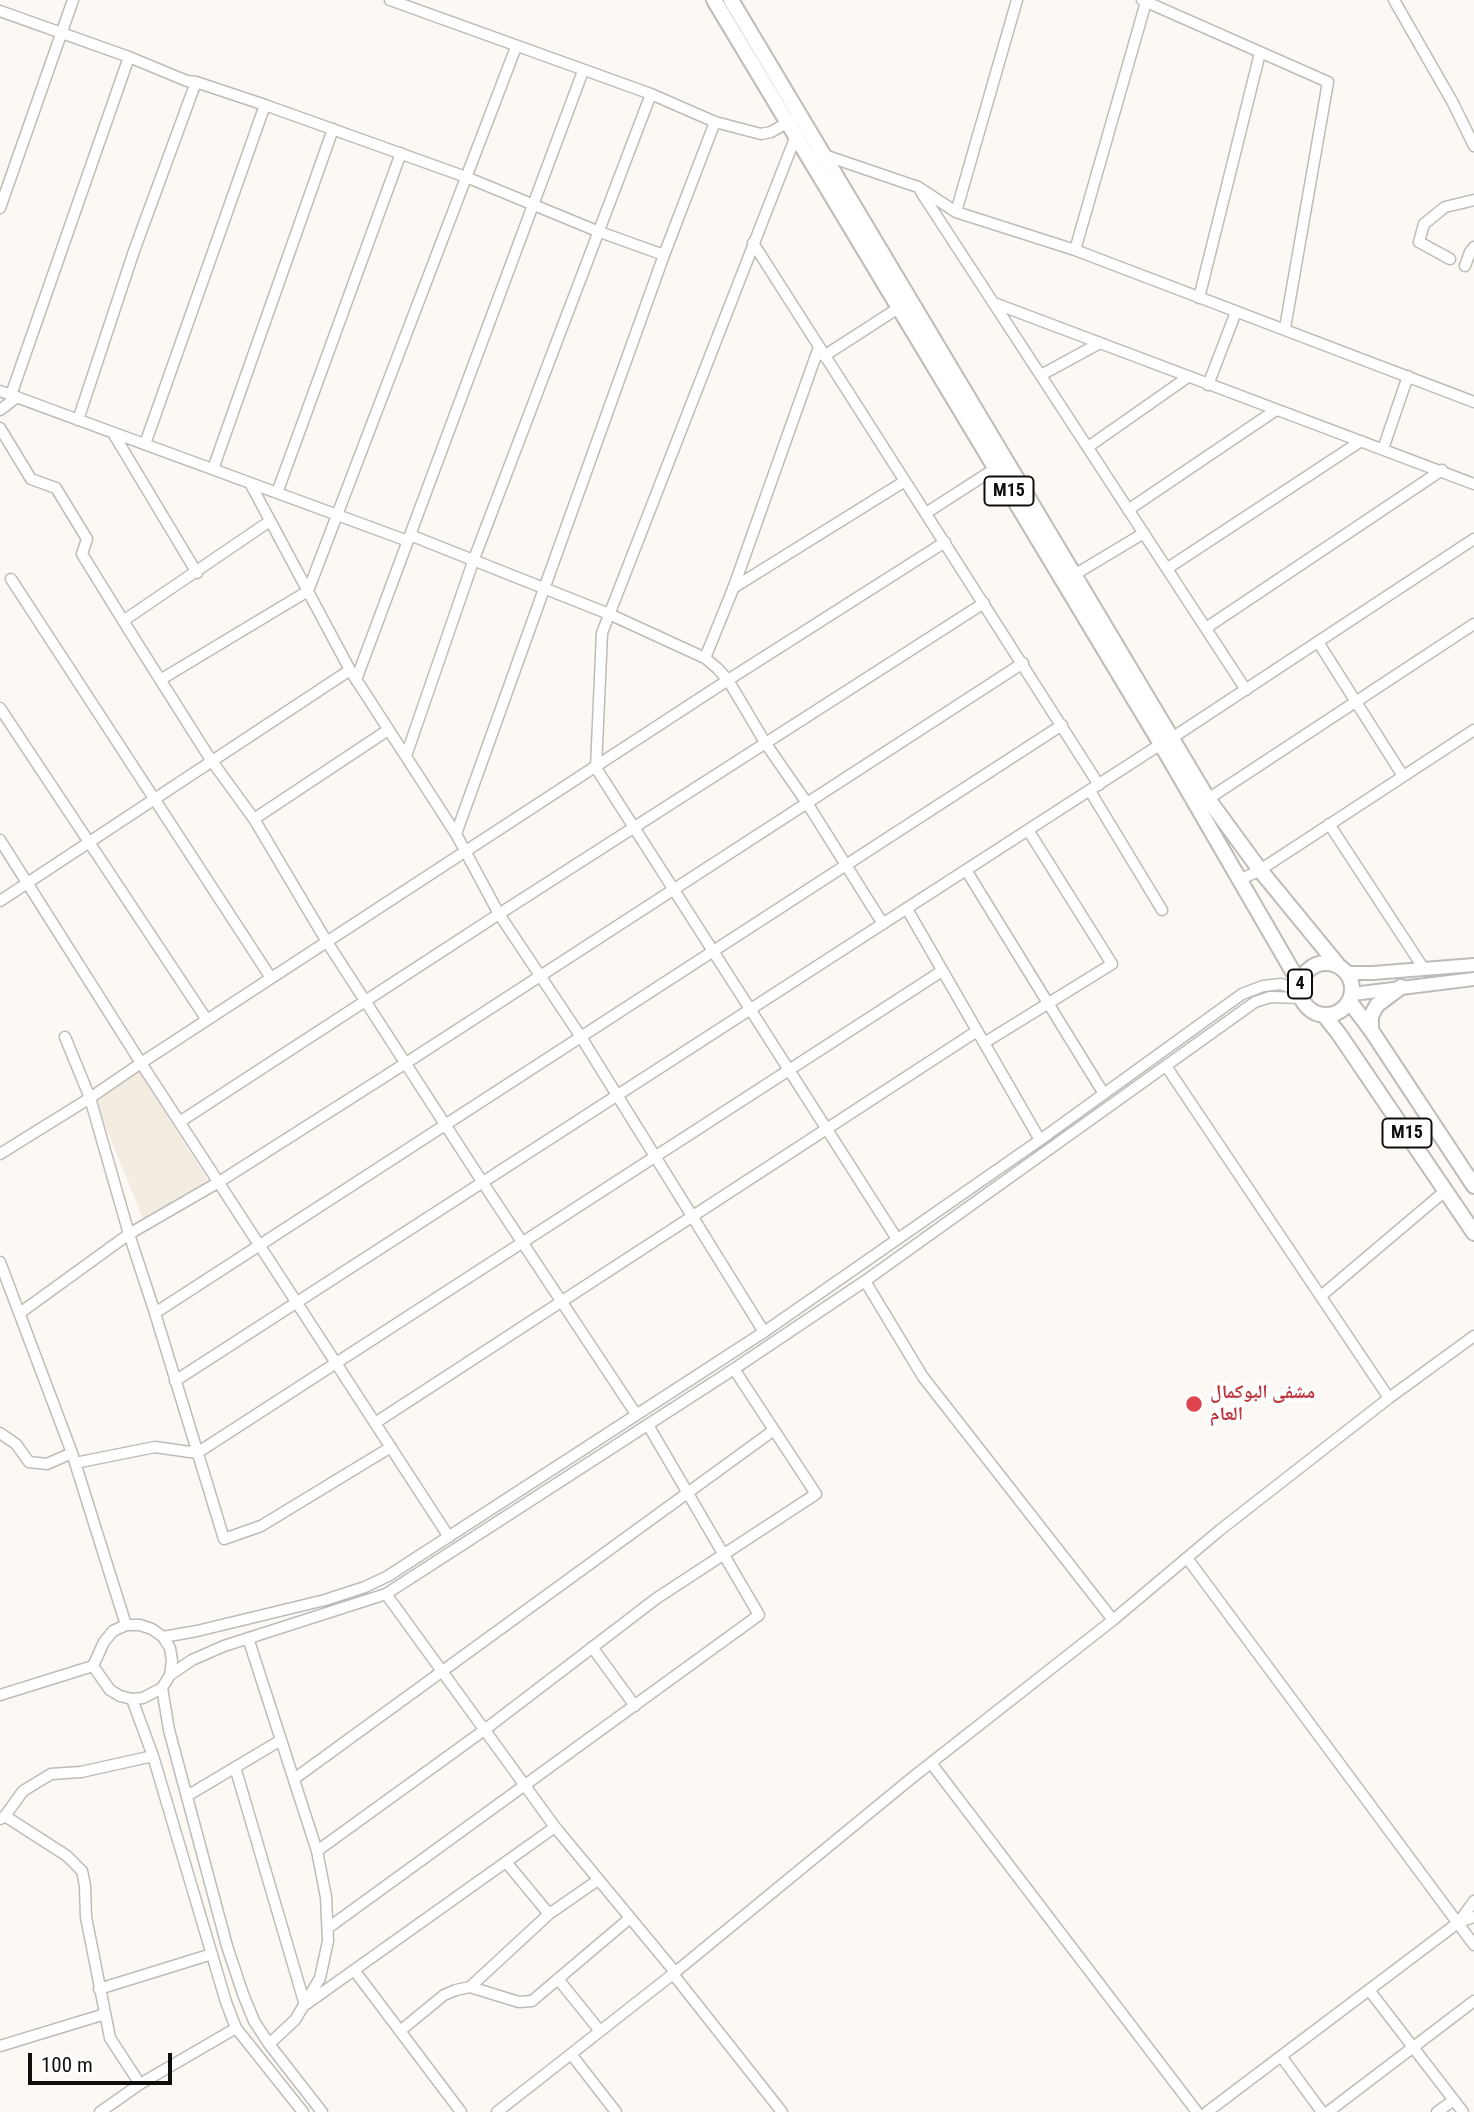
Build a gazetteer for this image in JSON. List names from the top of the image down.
{
  "streets": {
    "highway": ["M15", "4"]
  },
  "crossings": [
    ["M15", "4"]
  ],
  "places": ["مشفى البوكمال العام"],
  "scale_bar": "100 m"
}
